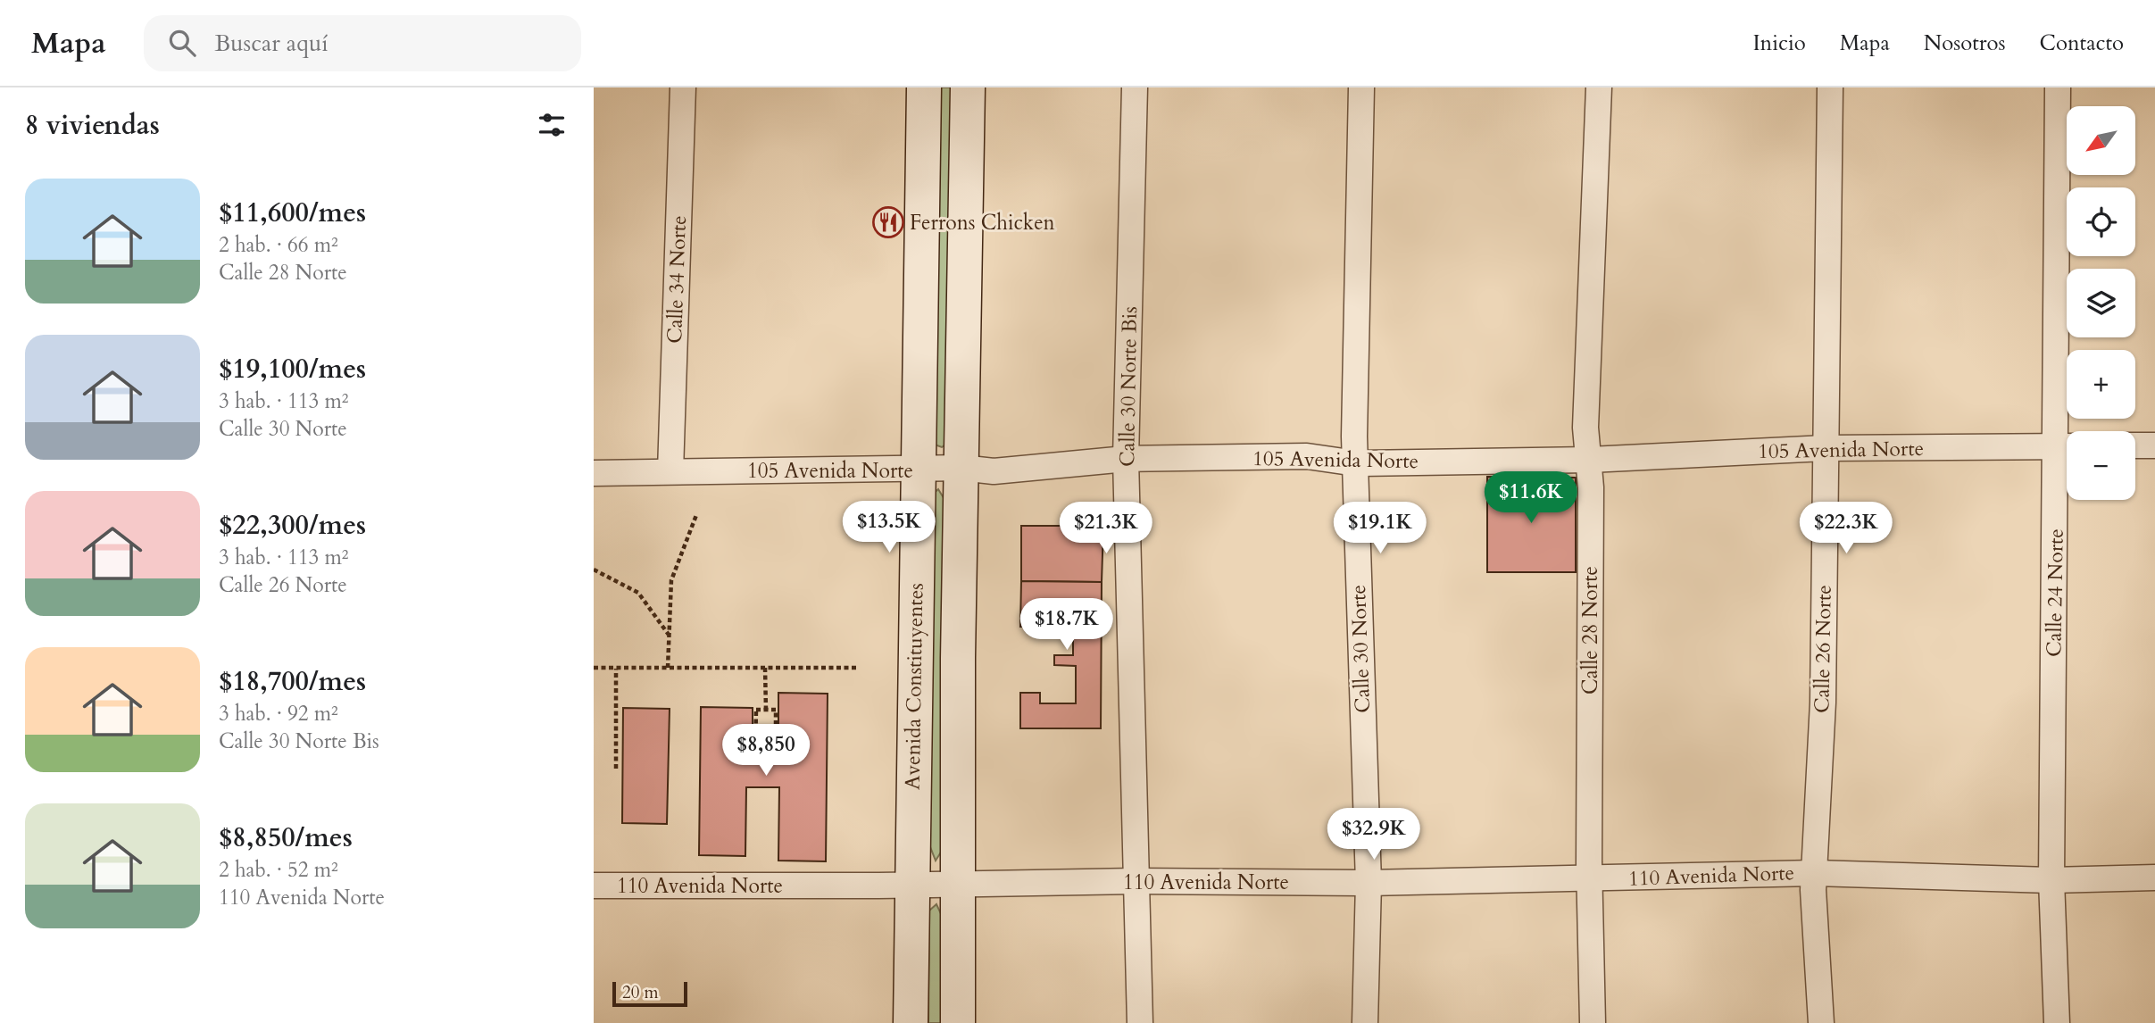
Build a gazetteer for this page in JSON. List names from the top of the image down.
{
  "streets": {
    "main road": ["Avenida Constituyentes"],
    "street": [
      "Calle 34 Norte",
      "Calle 30 Norte Bis",
      "105 Avenida Norte",
      "Calle 24 Norte",
      "Calle 28 Norte",
      "Calle 30 Norte",
      "Calle 26 Norte",
      "110 Avenida Norte"
    ]
  },
  "crossings": [
    ["Calle 34 Norte", "105 Avenida Norte"],
    ["Calle 30 Norte Bis", "105 Avenida Norte"],
    ["Calle 30 Norte Bis", "110 Avenida Norte"],
    ["105 Avenida Norte", "Calle 24 Norte"],
    ["105 Avenida Norte", "Calle 28 Norte"],
    ["105 Avenida Norte", "Calle 30 Norte"],
    ["105 Avenida Norte", "Calle 26 Norte"],
    ["105 Avenida Norte", "Avenida Constituyentes"],
    ["Calle 24 Norte", "110 Avenida Norte"],
    ["Calle 28 Norte", "110 Avenida Norte"],
    ["Calle 30 Norte", "110 Avenida Norte"],
    ["Calle 26 Norte", "110 Avenida Norte"],
    ["Avenida Constituyentes", "110 Avenida Norte"]
  ],
  "places": {
    "restaurant": ["Ferrons Chicken"]
  },
  "scale_bar": "20 m",
  "north": "bottom left",
  "page": {
    "header": "Mapa",
    "search": "Buscar aquí",
    "nav": [
      "Inicio",
      "Mapa",
      "Nosotros",
      "Contacto"
    ],
    "heading": "8 viviendas",
    "map_buttons": ["+", "−"],
    "list": [
      {
        "name": "$11,600/mes",
        "note": "2 hab. · 66 m² · Calle 28 Norte"
      },
      {
        "name": "$19,100/mes",
        "note": "3 hab. · 113 m² · Calle 30 Norte"
      },
      {
        "name": "$22,300/mes",
        "note": "3 hab. · 113 m² · Calle 26 Norte"
      },
      {
        "name": "$18,700/mes",
        "note": "3 hab. · 92 m² · Calle 30 Norte Bis"
      },
      {
        "name": "$8,850/mes",
        "note": "2 hab. · 52 m² · 110 Avenida Norte"
      }
    ],
    "price": [
      "$11.6K",
      "$13.5K",
      "$21.3K",
      "$19.1K",
      "$22.3K",
      "$18.7K",
      "$8,850",
      "$32.9K"
    ],
    "scale": "20 m"
  }
}
